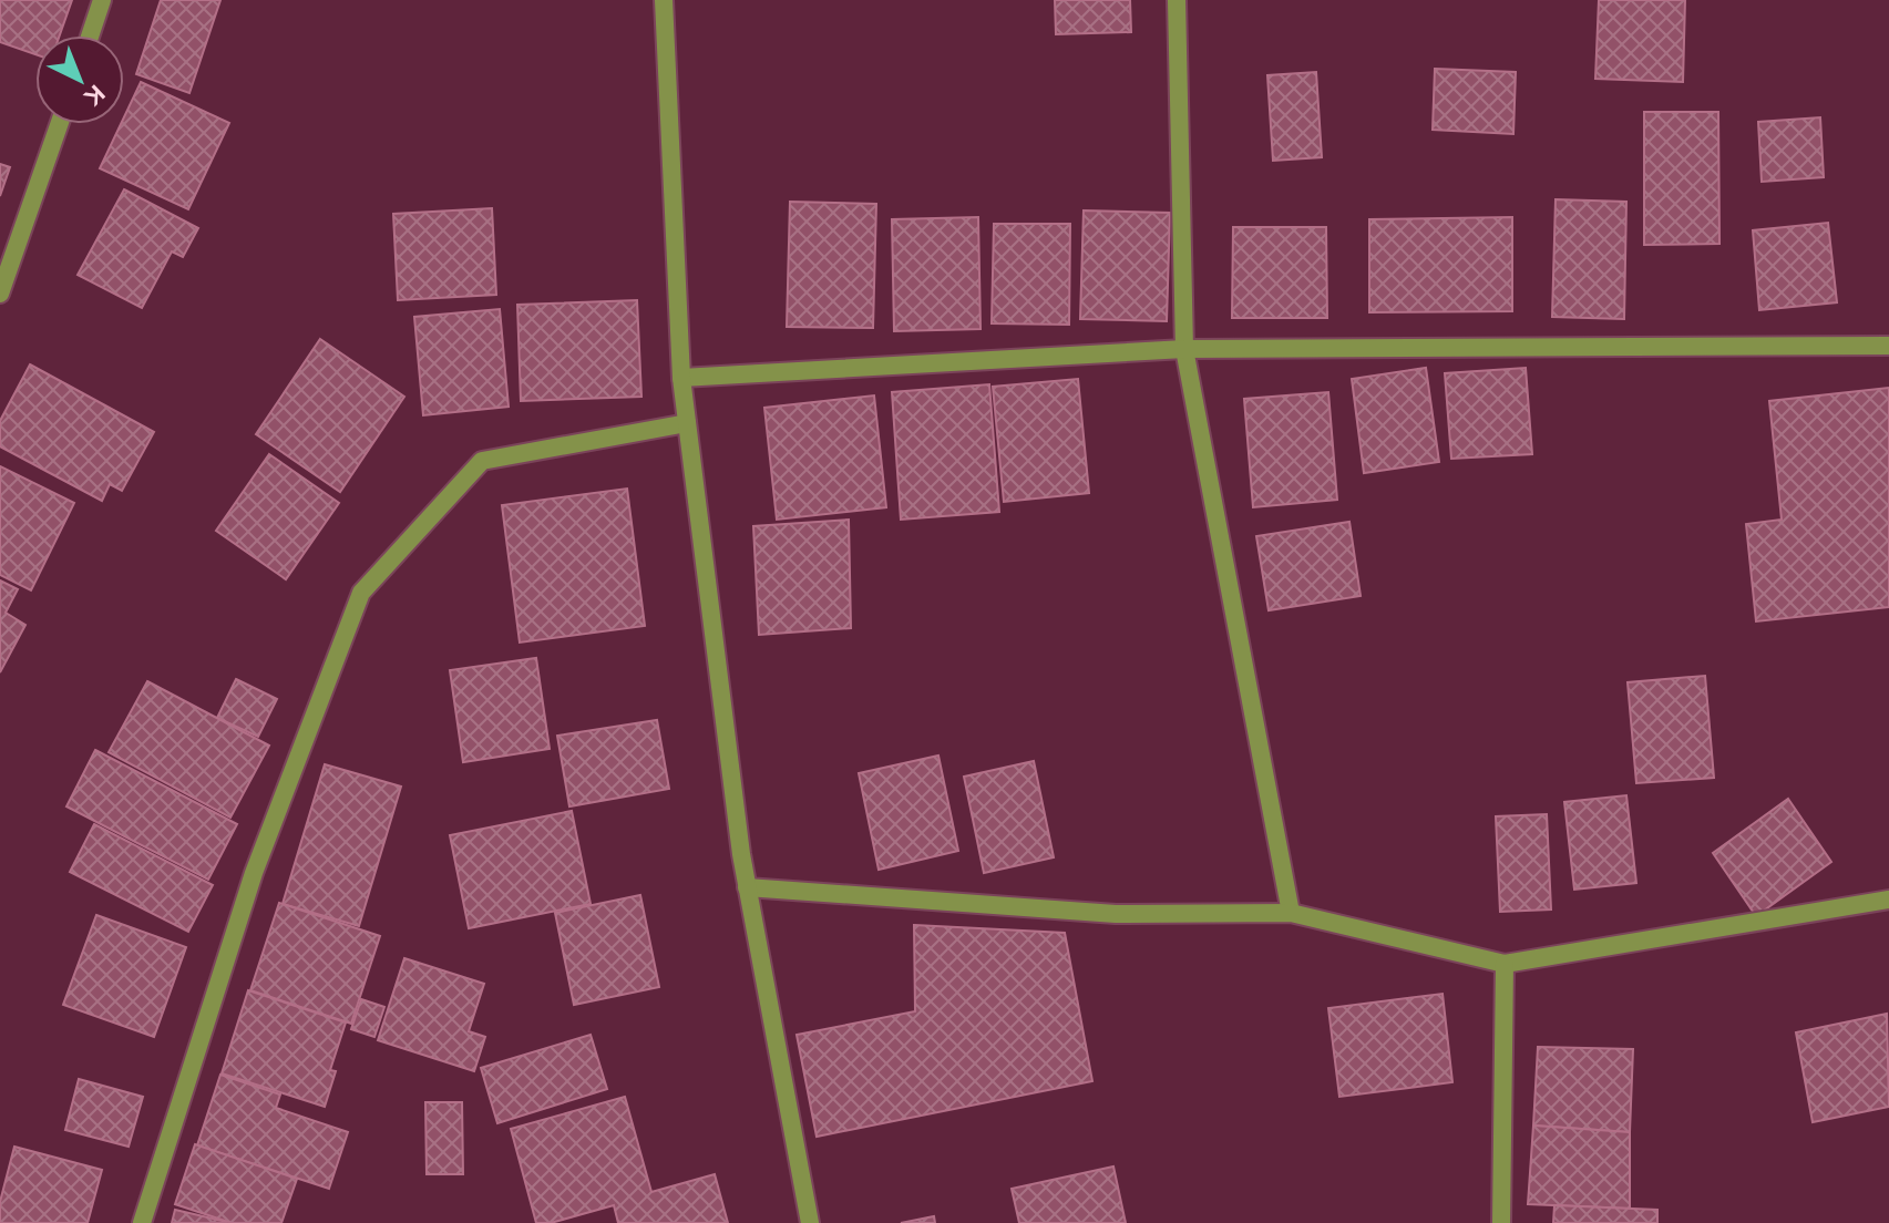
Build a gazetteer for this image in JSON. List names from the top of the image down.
{
  "north": "bottom right"
}
